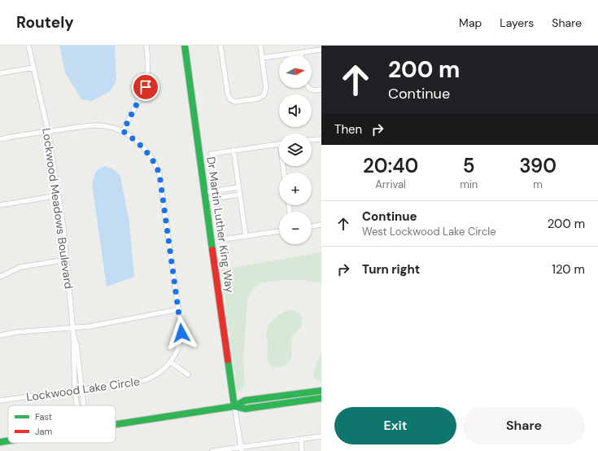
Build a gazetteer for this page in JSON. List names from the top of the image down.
{
  "streets": {
    "main road": ["Dr Martin Luther King Way"],
    "street": ["Lockwood Meadows Boulevard", "Lockwood Lake Circle"]
  },
  "crossings": [
    ["Lockwood Meadows Boulevard", "Lockwood Lake Circle"]
  ],
  "legend": ["Fast", "Jam"],
  "north": "right",
  "page": {
    "header": "Routely",
    "nav": ["Map", "Layers", "Share"],
    "turn": ["200 m", "Continue"],
    "map_buttons": ["+", "−"],
    "then": "Then",
    "eta": [
      "20:40",
      "Arrival",
      "5",
      "min",
      "390",
      "m"
    ],
    "list": [
      {
        "name": "Continue",
        "note": "West Lockwood Lake Circle",
        "value": "200 m"
      },
      {
        "name": "Turn right",
        "value": "120 m"
      }
    ],
    "buttons": ["Exit", "Share"]
  }
}
